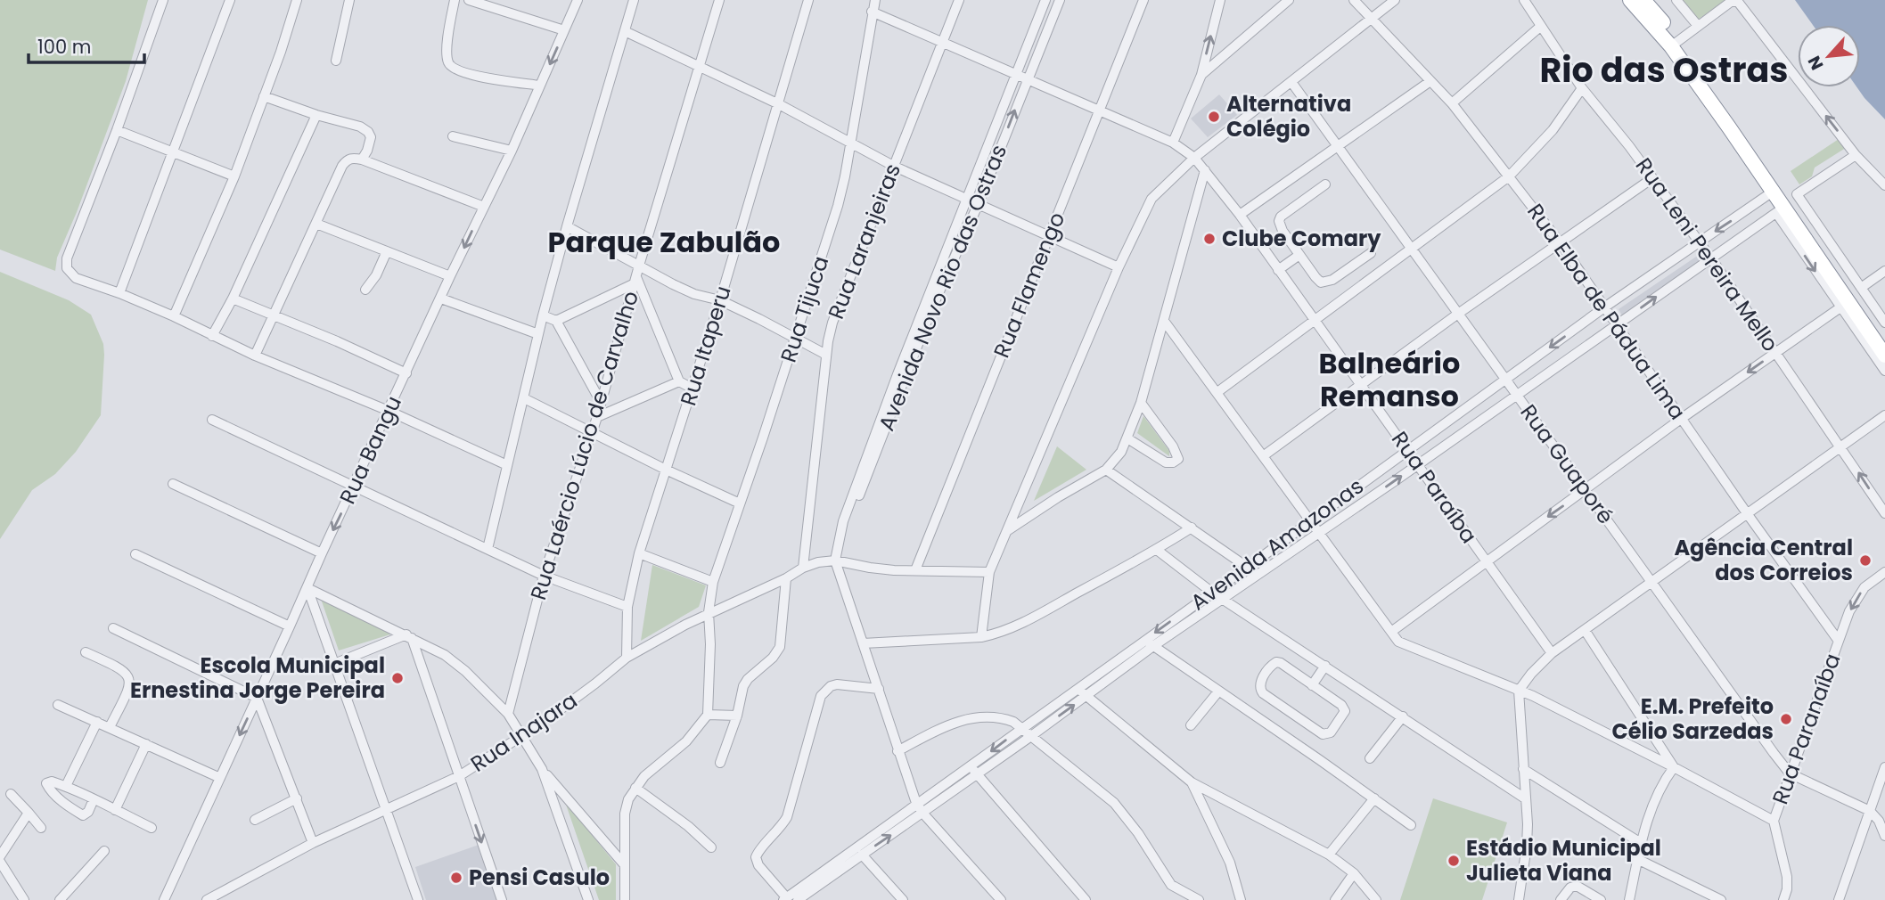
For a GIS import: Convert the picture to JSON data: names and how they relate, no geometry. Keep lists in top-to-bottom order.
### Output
{
  "streets": {
    "street": [
      "Rua Laranjeiras",
      "Rua Leni Pereira Mello",
      "Rua Flamengo",
      "Avenida Novo Rio das Ostras",
      "Rua Tijuca",
      "Rua Elba de Pádua Lima",
      "Rua Itaperu",
      "Rua Laércio Lúcio de Carvalho",
      "Rua Bangu",
      "Rua Guaporé",
      "Rua Paraíba",
      "Avenida Amazonas",
      "Rua Paranaíba",
      "Rua Inajara"
    ]
  },
  "crossings": [
    ["Rua Laranjeiras", "Rua Paraíba"],
    ["Rua Laranjeiras", "Rua Inajara"],
    ["Rua Leni Pereira Mello", "Avenida Amazonas"],
    ["Rua Flamengo", "Rua Paraíba"],
    ["Avenida Novo Rio das Ostras", "Rua Paraíba"],
    ["Avenida Novo Rio das Ostras", "Avenida Amazonas"],
    ["Avenida Novo Rio das Ostras", "Rua Inajara"],
    ["Rua Tijuca", "Rua Paraíba"],
    ["Rua Tijuca", "Rua Inajara"],
    ["Rua Elba de Pádua Lima", "Avenida Amazonas"],
    ["Rua Elba de Pádua Lima", "Rua Paranaíba"],
    ["Rua Itaperu", "Rua Inajara"],
    ["Rua Guaporé", "Avenida Amazonas"],
    ["Rua Guaporé", "Rua Paranaíba"],
    ["Rua Paraíba", "Avenida Amazonas"]
  ],
  "districts": ["Rio das Ostras", "Parque Zabulão", "Balneário Remanso"],
  "places": [
    "Alternativa Colégio",
    "Clube Comary",
    "Agência Central dos Correios",
    "Escola Municipal Ernestina Jorge Pereira",
    "E.M. Prefeito Célio Sarzedas",
    "Estádio Municipal Julieta Viana",
    "Pensi Casulo"
  ],
  "scale_bar": "100 m",
  "north": "bottom left"
}
